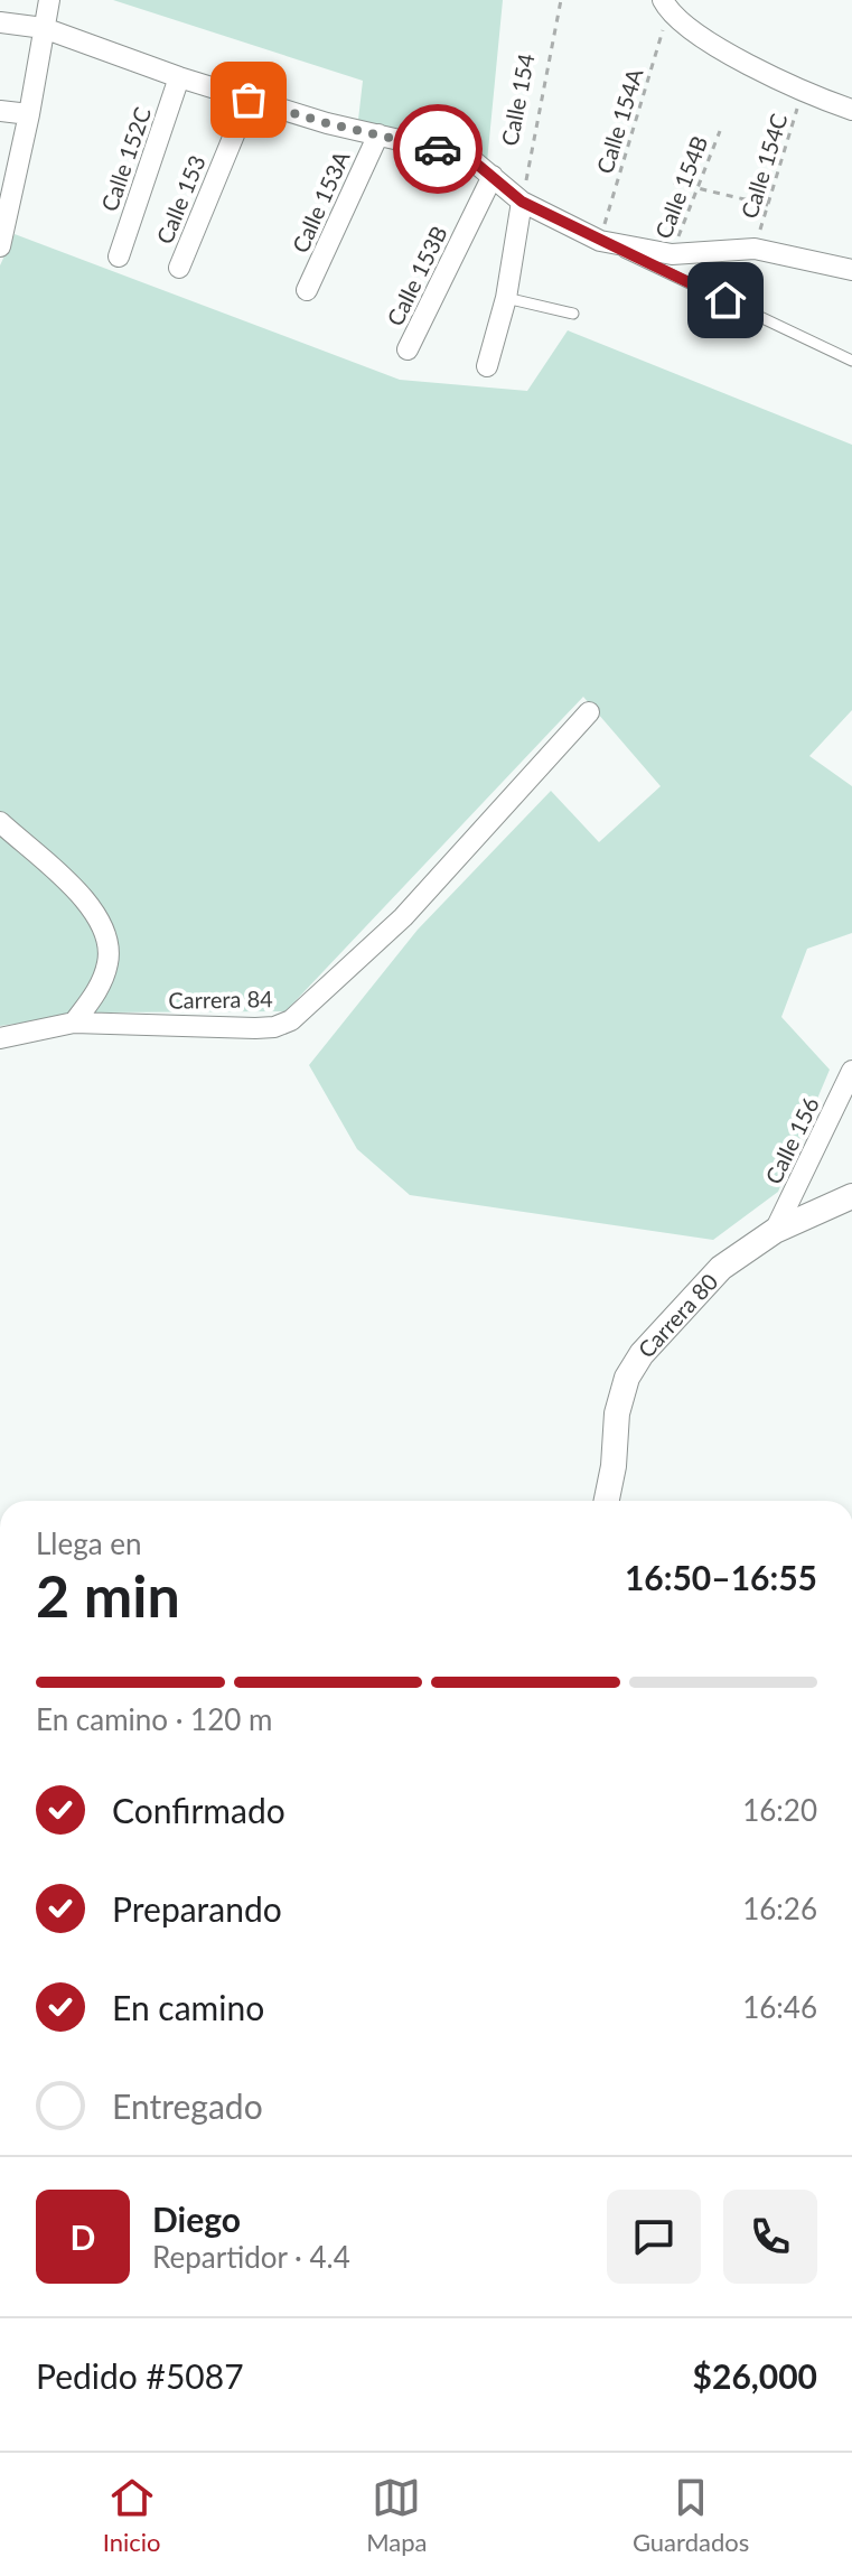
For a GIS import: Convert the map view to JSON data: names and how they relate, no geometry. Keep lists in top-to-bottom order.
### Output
{
  "streets": {
    "street": [
      "Calle 152C",
      "Calle 153",
      "Calle 153A",
      "Calle 153B",
      "Carrera 84",
      "Calle 156",
      "Carrera 80"
    ],
    "path": [
      "Calle 154",
      "Calle 154A",
      "Calle 154C",
      "Calle 154B"
    ]
  },
  "crossings": [
    ["Calle 156", "Carrera 80"]
  ],
  "page": {
    "heading": ["2 min", "Llega en", "16:50–16:55"],
    "panel": [
      "Diego",
      "Repartidor · 4.4",
      "Pedido #5087",
      "$26,000"
    ],
    "bar": "En camino · 120 m",
    "list": [
      ["Confirmado", "16:20"],
      ["Preparando", "16:26"],
      ["En camino", "16:46"],
      "Entregado"
    ],
    "round": "D",
    "tabs": ["Inicio", "Mapa", "Guardados"]
  }
}
